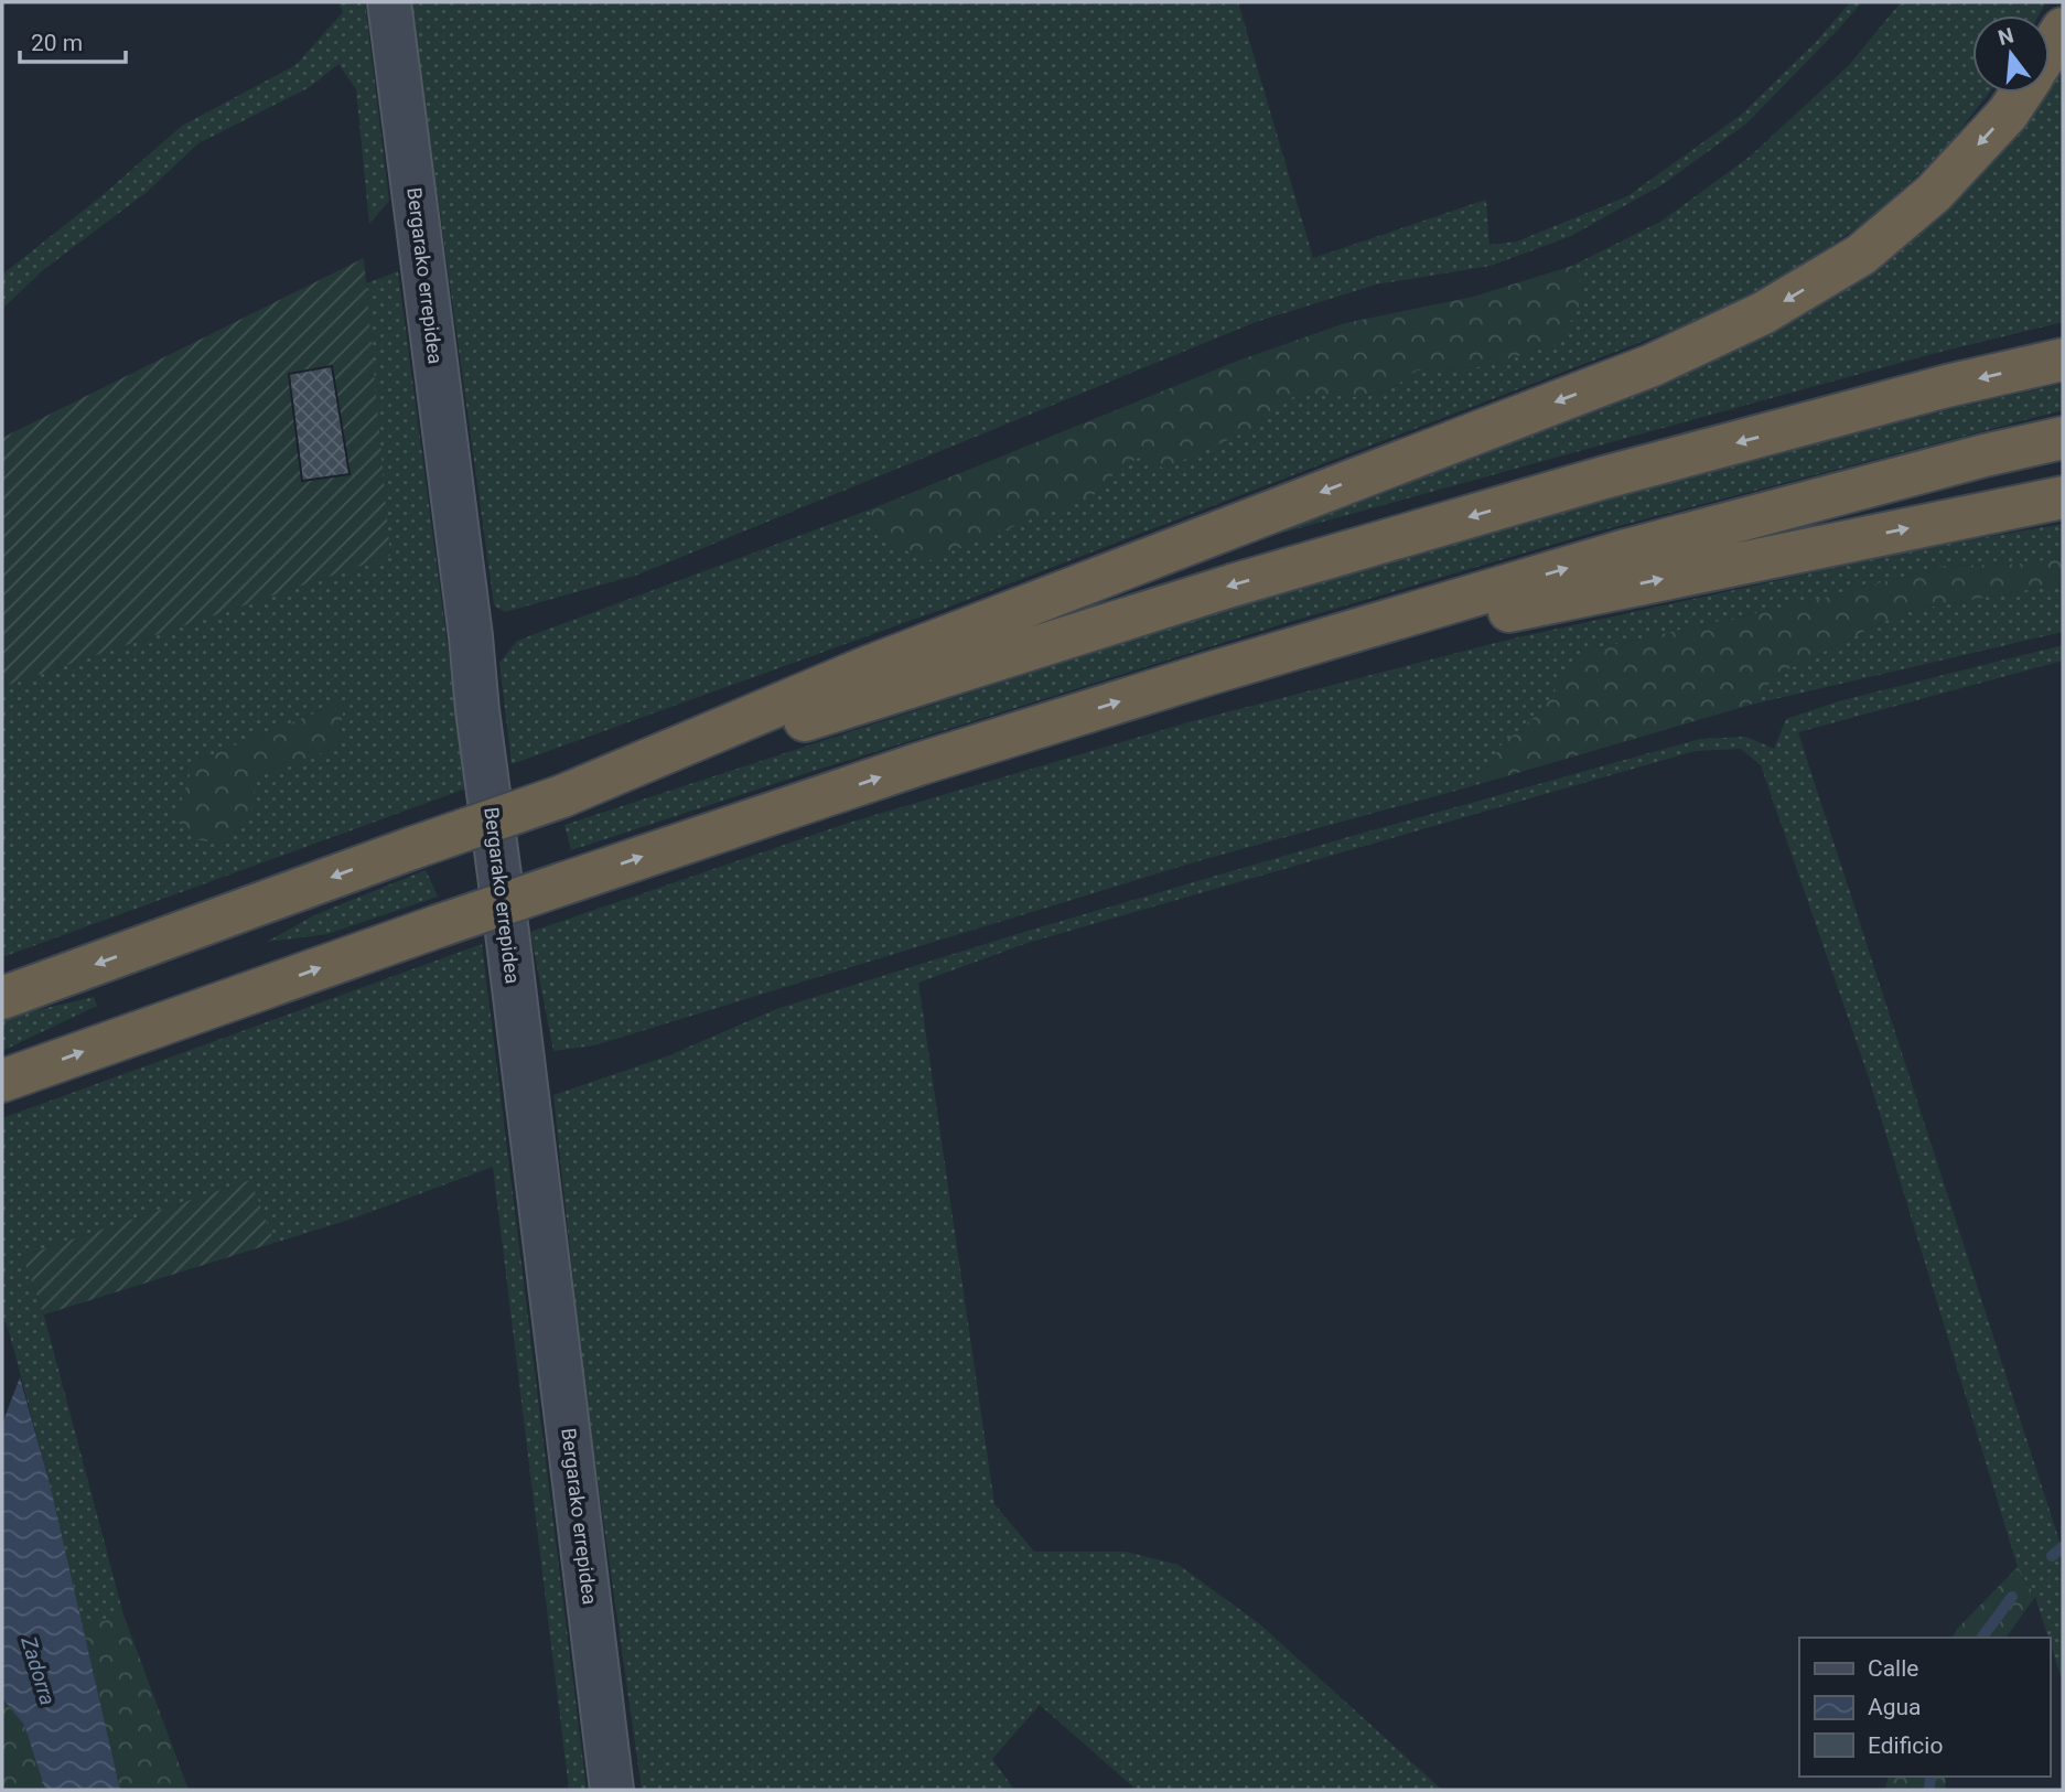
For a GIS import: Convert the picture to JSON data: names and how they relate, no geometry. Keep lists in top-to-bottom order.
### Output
{
  "streets": {
    "street": ["Bergarako errepidea"]
  },
  "water": ["Zadorra"],
  "legend": ["Calle", "Agua", "Edificio"],
  "scale_bar": "20 m",
  "north": "top"
}
